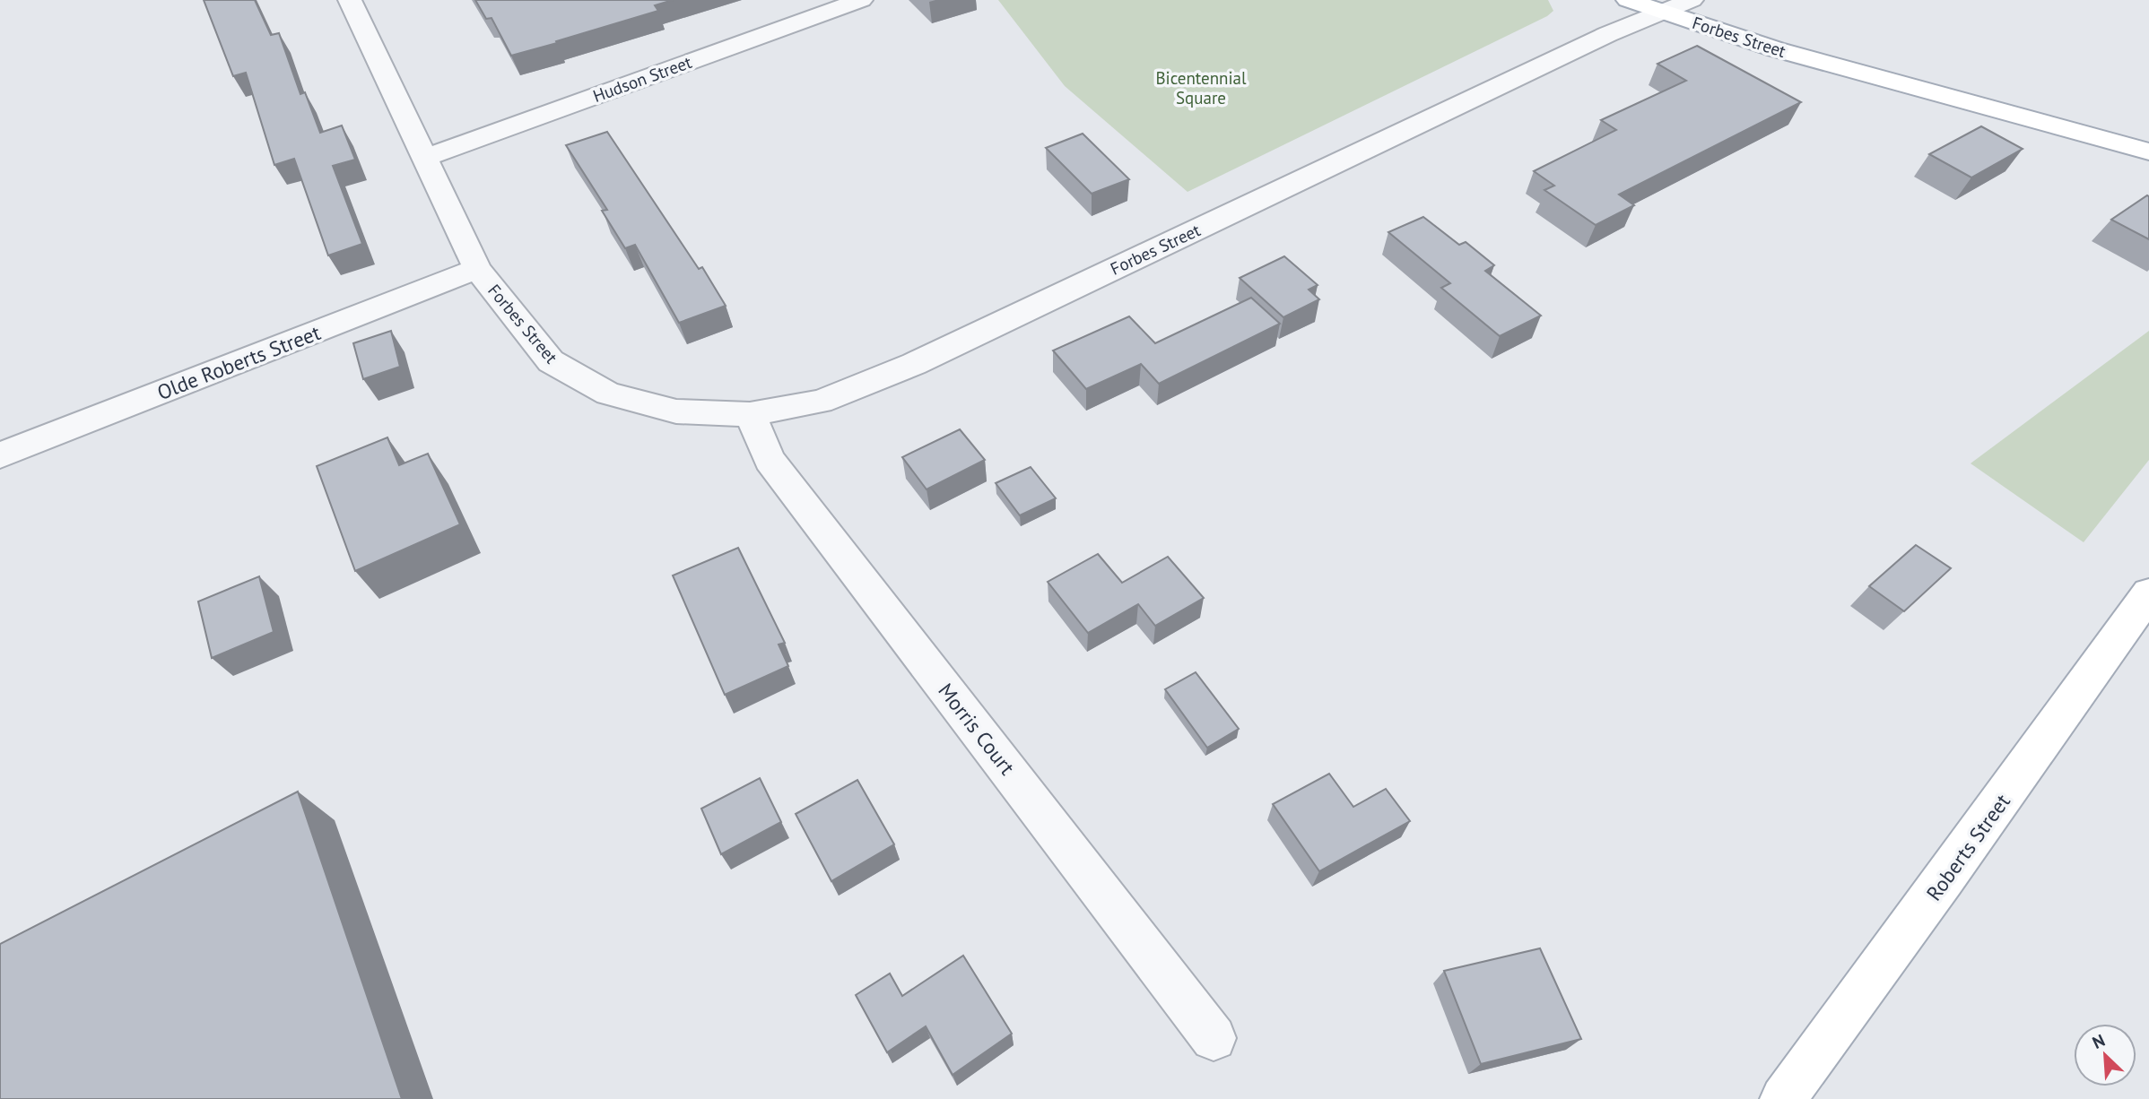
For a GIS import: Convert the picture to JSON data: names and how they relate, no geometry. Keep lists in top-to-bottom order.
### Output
{
  "streets": {
    "main road": ["Forbes Street", "Roberts Street"],
    "street": ["Hudson Street", "Olde Roberts Street", "Morris Court"]
  },
  "crossings": [
    ["Forbes Street", "Hudson Street"],
    ["Forbes Street", "Olde Roberts Street"],
    ["Forbes Street", "Morris Court"]
  ],
  "parks": ["Bicentennial Square"],
  "north": "top left"
}
